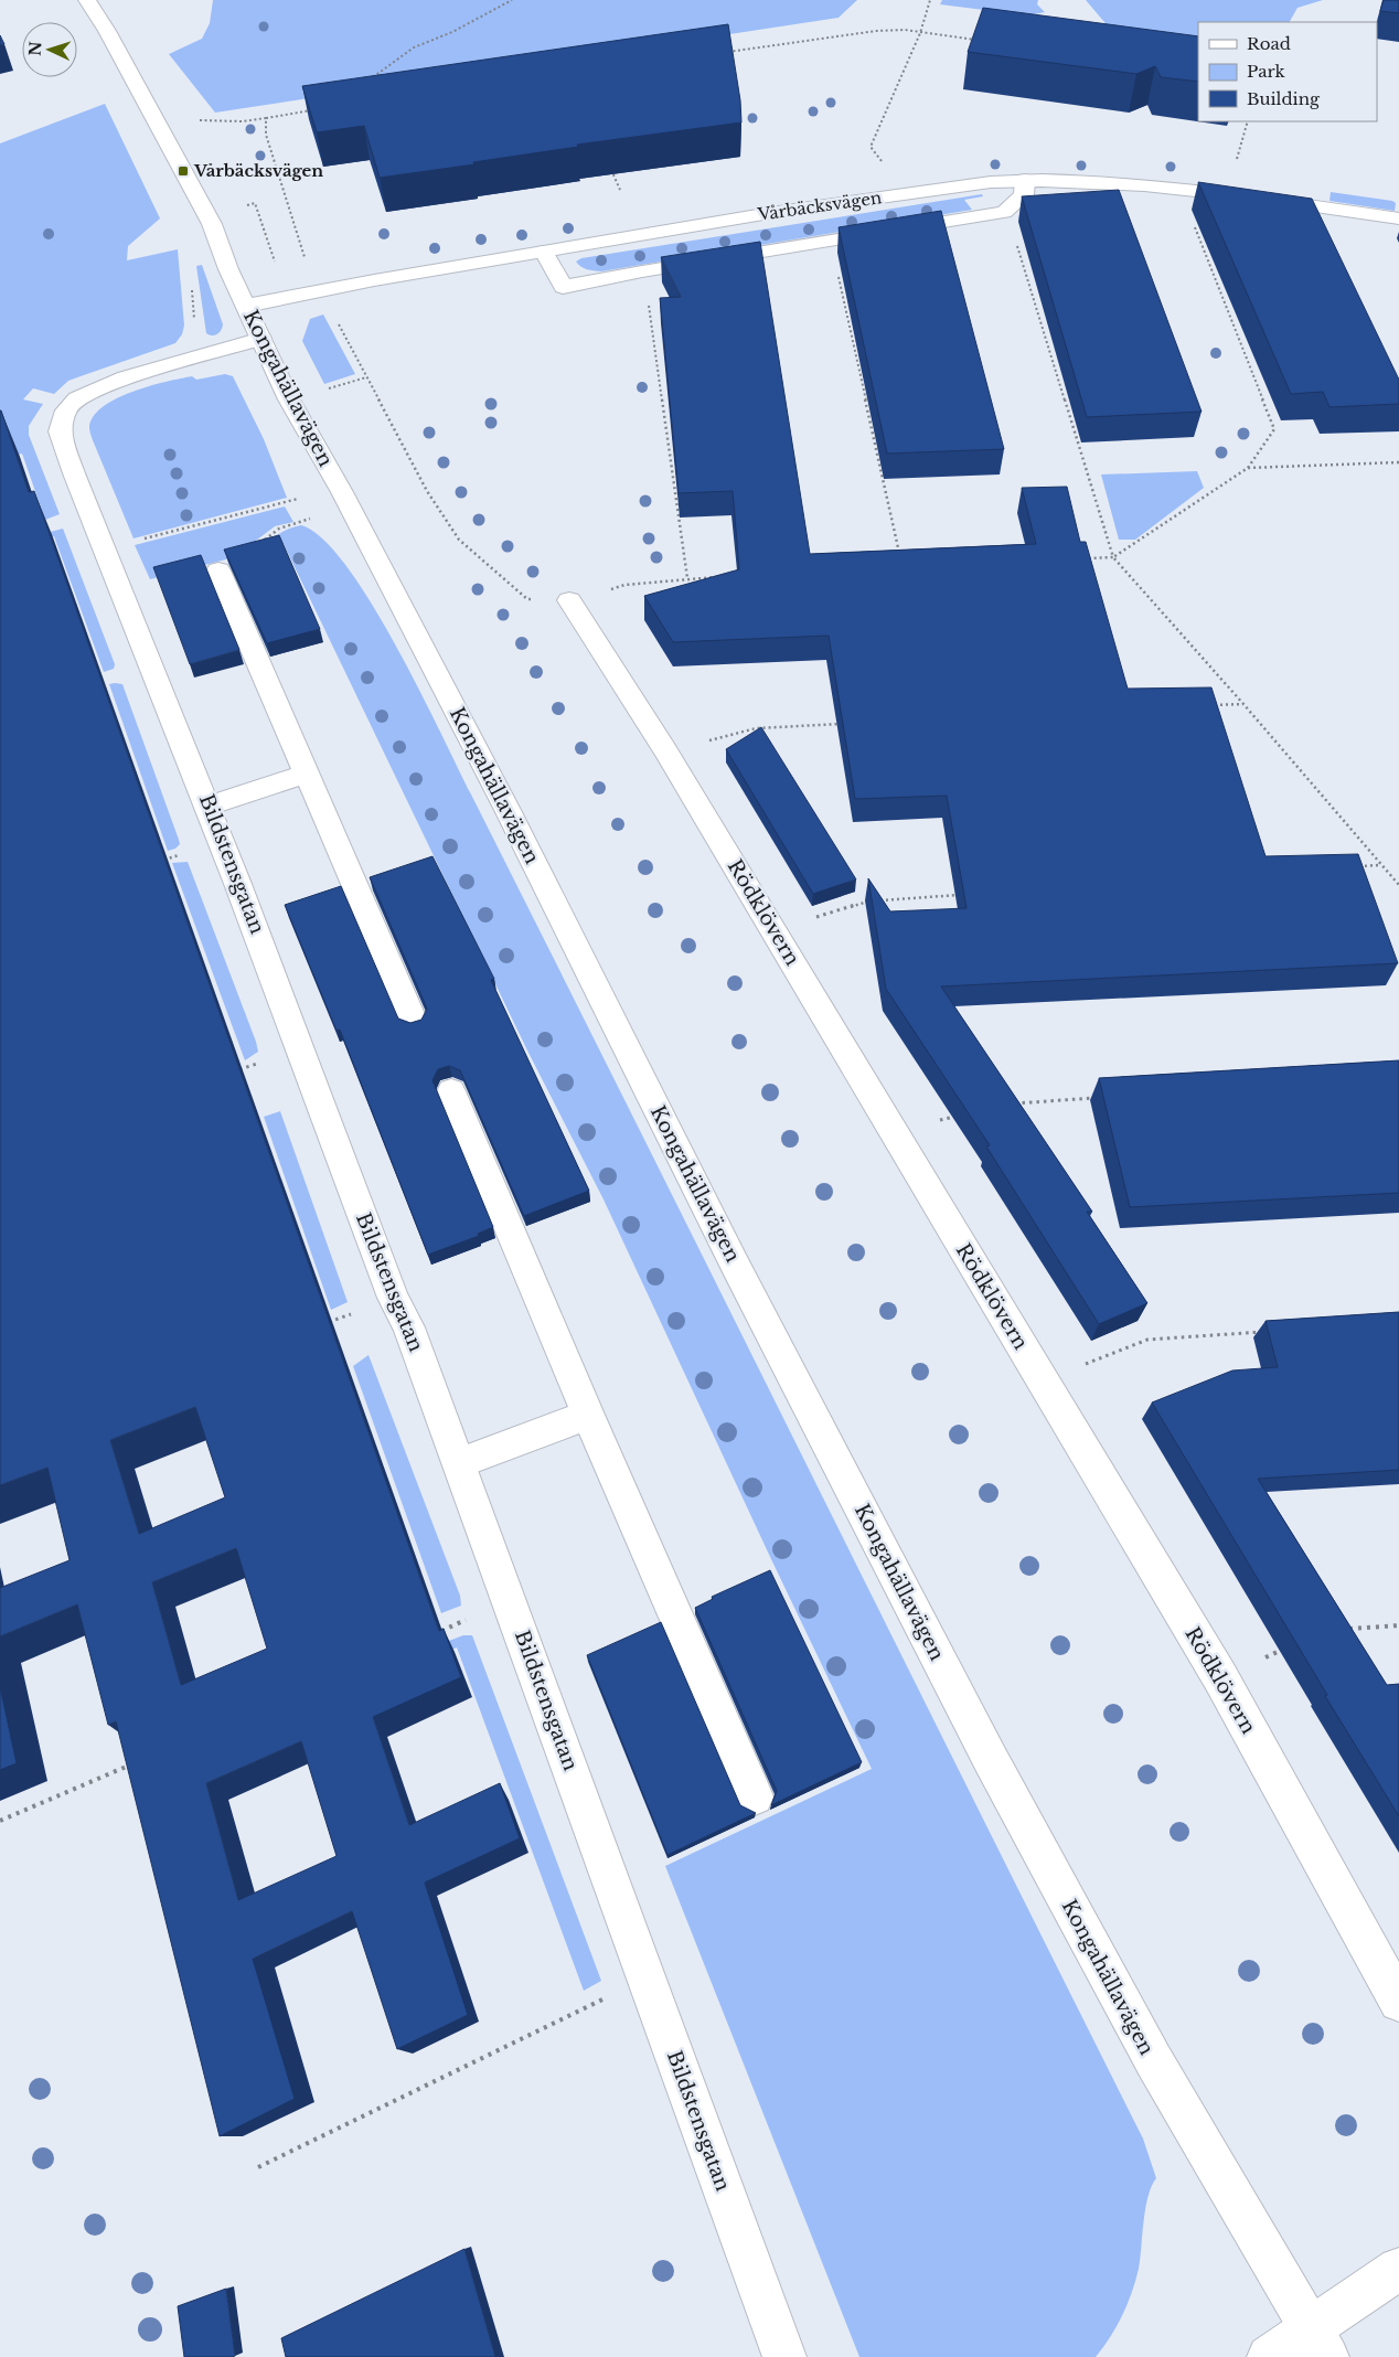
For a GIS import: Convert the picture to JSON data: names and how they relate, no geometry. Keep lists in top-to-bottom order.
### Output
{
  "streets": {
    "street": [
      "Vårbäcksvägen",
      "Kongahällavägen",
      "Bildstensgatan",
      "Rödklövern"
    ]
  },
  "crossings": [
    ["Vårbäcksvägen", "Kongahällavägen"],
    ["Kongahällavägen", "Bildstensgatan"]
  ],
  "places": {
    "transit": ["Vårbäcksvägen"]
  },
  "legend": ["Road", "Park", "Building"],
  "north": "left"
}
